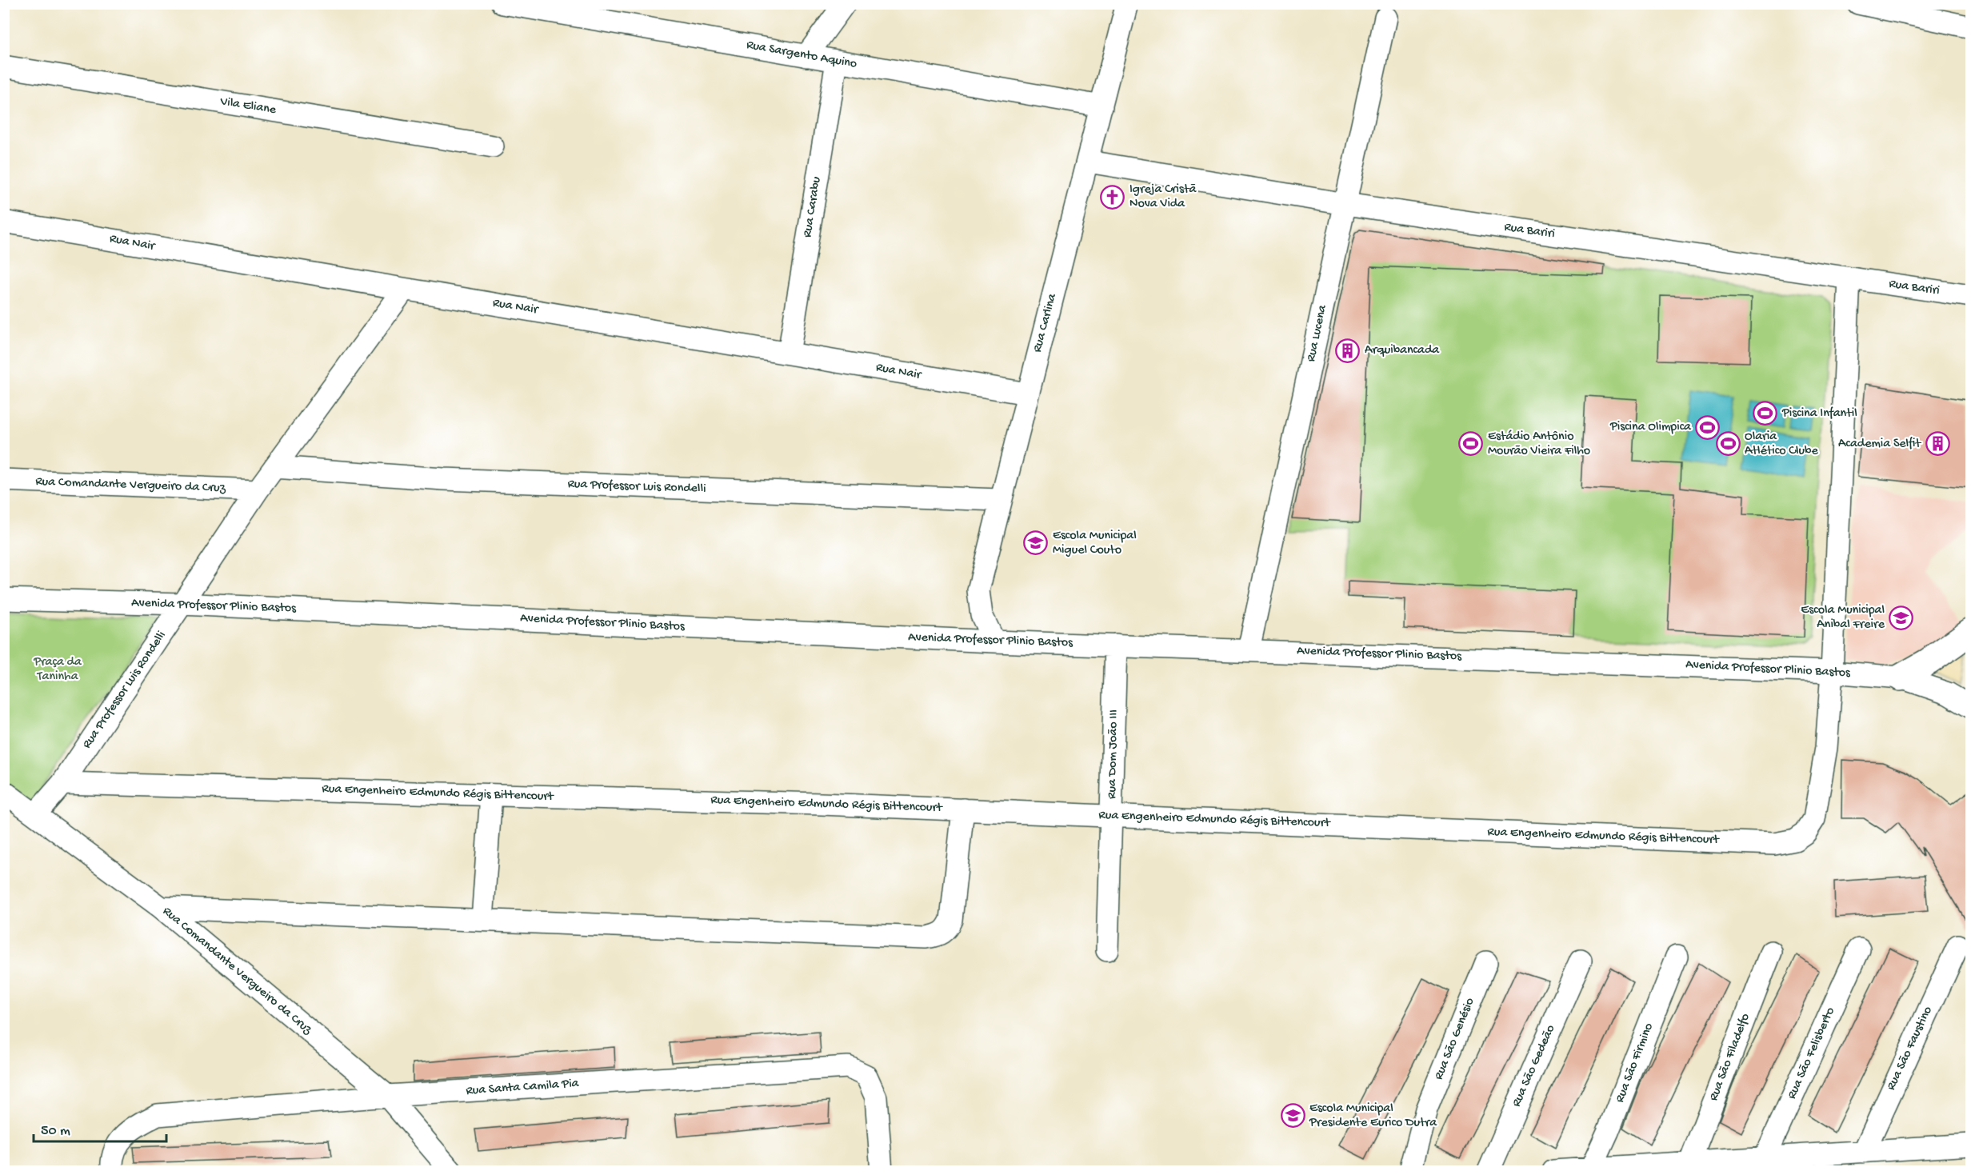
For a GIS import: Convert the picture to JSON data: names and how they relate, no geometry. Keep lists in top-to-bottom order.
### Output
{
  "streets": {
    "street": [
      "Rua Sargento Aquino",
      "Vila Eliane",
      "Rua Carabu",
      "Rua Bariri",
      "Rua Nair",
      "Rua Carlina",
      "Rua Lucena",
      "Rua Comandante Vergueiro da Cruz",
      "Rua Professor Luis Rondelli",
      "Avenida Professor Plinio Bastos",
      "Rua Dom João III",
      "Rua Engenheiro Edmundo Régis Bittencourt",
      "Rua São Genésio",
      "Rua São Faustino",
      "Rua São Felisberto",
      "Rua São Filadelfo",
      "Rua São Firmino",
      "Rua São Gedeão",
      "Rua Santa Camila Pia"
    ]
  },
  "crossings": [
    ["Rua Sargento Aquino", "Rua Carabu"],
    ["Rua Sargento Aquino", "Rua Carlina"],
    ["Rua Carabu", "Rua Nair"],
    ["Rua Bariri", "Rua Carlina"],
    ["Rua Bariri", "Rua Lucena"],
    ["Rua Bariri", "Rua Engenheiro Edmundo Régis Bittencourt"],
    ["Rua Nair", "Rua Carlina"],
    ["Rua Nair", "Rua Professor Luis Rondelli"],
    ["Rua Carlina", "Rua Professor Luis Rondelli"],
    ["Rua Carlina", "Avenida Professor Plinio Bastos"],
    ["Rua Lucena", "Avenida Professor Plinio Bastos"],
    ["Rua Comandante Vergueiro da Cruz", "Rua Professor Luis Rondelli"],
    ["Rua Comandante Vergueiro da Cruz", "Rua Santa Camila Pia"],
    ["Rua Professor Luis Rondelli", "Avenida Professor Plinio Bastos"],
    ["Rua Professor Luis Rondelli", "Rua Engenheiro Edmundo Régis Bittencourt"],
    ["Avenida Professor Plinio Bastos", "Rua Dom João III"],
    ["Avenida Professor Plinio Bastos", "Rua Engenheiro Edmundo Régis Bittencourt"],
    ["Rua Dom João III", "Rua Engenheiro Edmundo Régis Bittencourt"]
  ],
  "parks": ["Praça da Taninha"],
  "places": {
    "church": ["Igreja Cristã Nova Vida"],
    "building": ["Arquibancada", "Academia Selfit"],
    "sports": [
      "Piscina Infantil",
      "Piscina Olimpica",
      "Estádio Antônio Mourão Vieira Filho",
      "Olaria Atlético Clube"
    ],
    "school or university": ["Escola Municipal Miguel Couto", "Escola Municipal Anibal Freire", "Escola Municipal Presidente Eurico Dutra"]
  },
  "scale_bar": "50 m"
}
